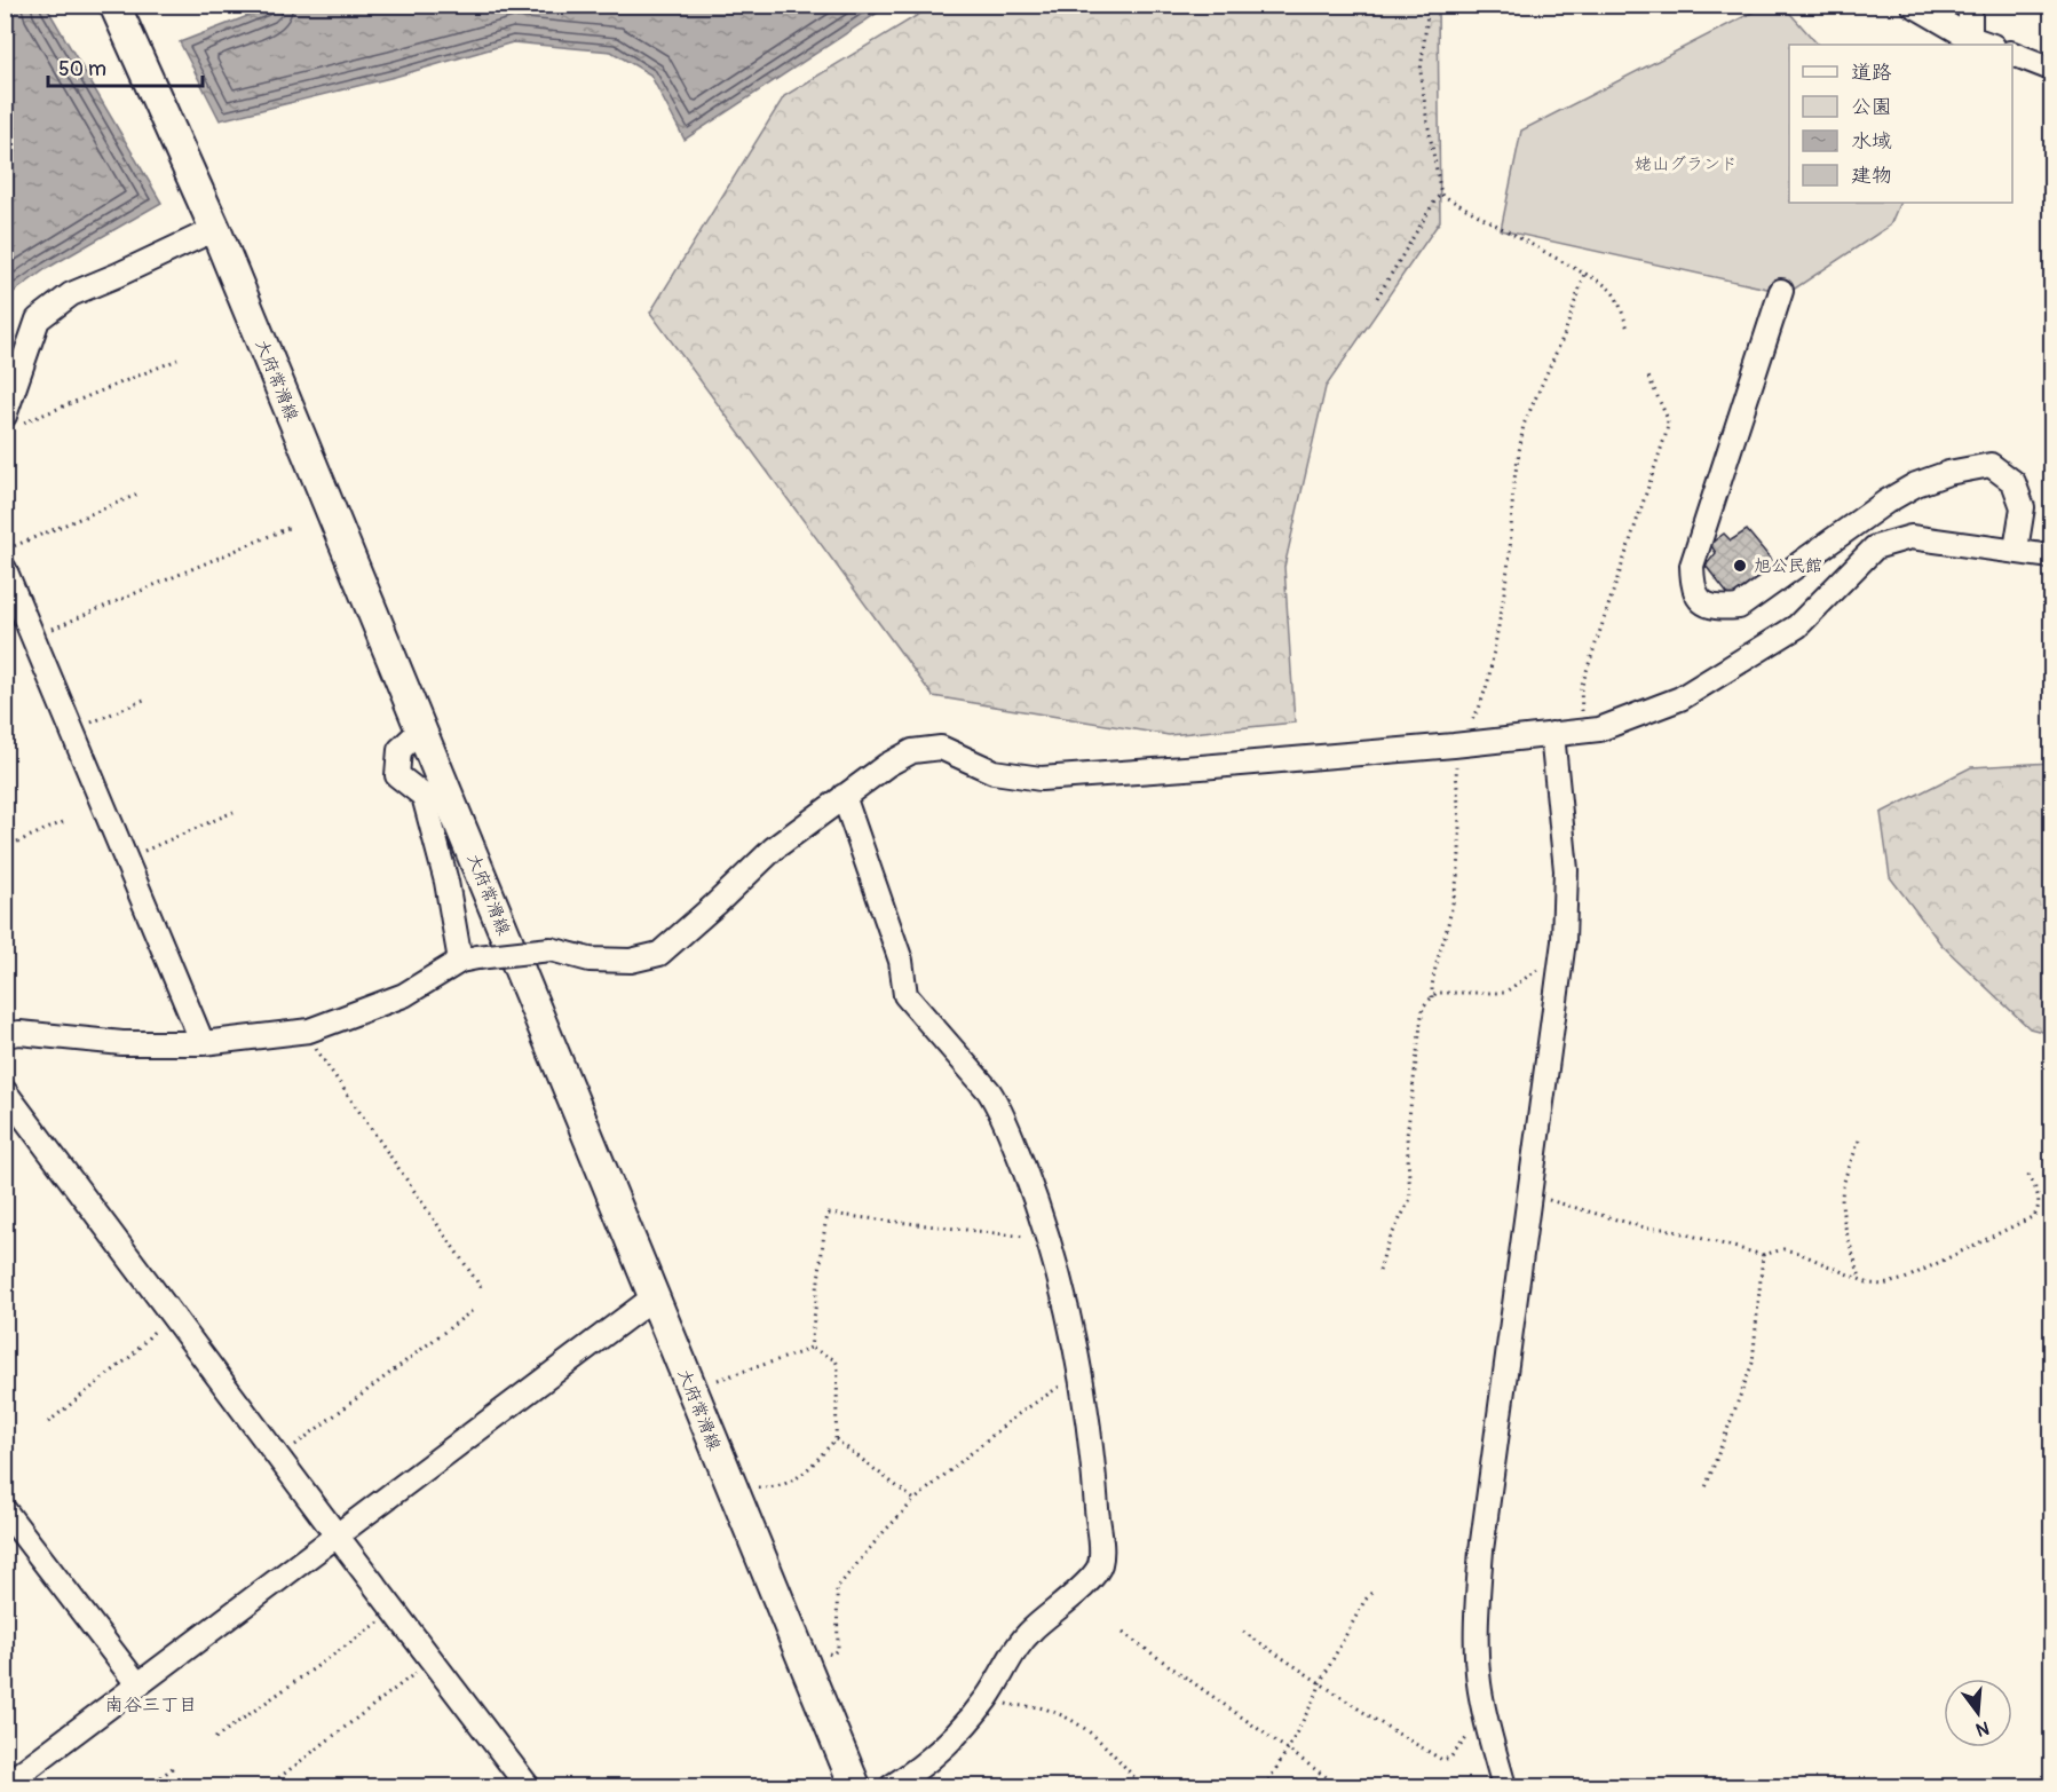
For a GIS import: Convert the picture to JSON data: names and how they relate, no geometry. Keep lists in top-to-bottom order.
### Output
{
  "streets": {
    "main road": ["大府常滑線"]
  },
  "districts": ["南谷三丁目"],
  "parks": ["姥山グランド"],
  "places": ["旭公民館"],
  "legend": [
    "道路",
    "公園",
    "水域",
    "建物"
  ],
  "scale_bar": "50 m",
  "north": "bottom"
}
